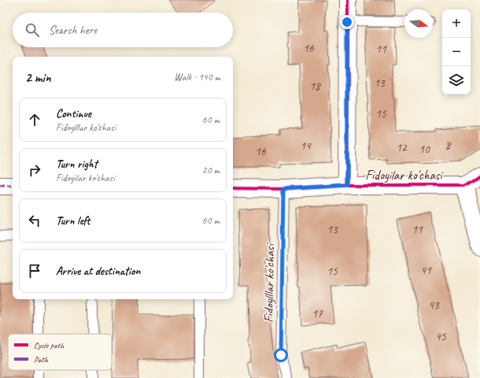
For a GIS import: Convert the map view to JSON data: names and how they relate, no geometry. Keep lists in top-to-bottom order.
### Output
{
  "streets": {
    "street": ["Fidoyilar ko'chasi"],
    "lane": ["Fidoylllar ko'chasi"]
  },
  "crossings": [
    ["Fidoyilar ko'chasi", "Fidoylllar ko'chasi"]
  ],
  "house_numbers": [
    "16",
    "11",
    "13",
    "18",
    "15",
    "8",
    "14",
    "12",
    "10",
    "16",
    "13",
    "11",
    "41",
    "15",
    "43",
    "17",
    "45"
  ],
  "legend": ["Cycle path", "Path"],
  "north": "right",
  "page": {
    "map_buttons": ["+", "−"],
    "search": "Search here",
    "heading": ["2 min", "Walk · 140 m"],
    "list": [
      ["Continue", "Fidoylllar ko'chasi", "60 m"],
      ["Turn right", "Fidoyilar ko'chasi", "20 m"],
      ["Turn left", "60 m"],
      "Arrive at destination"
    ]
  }
}
